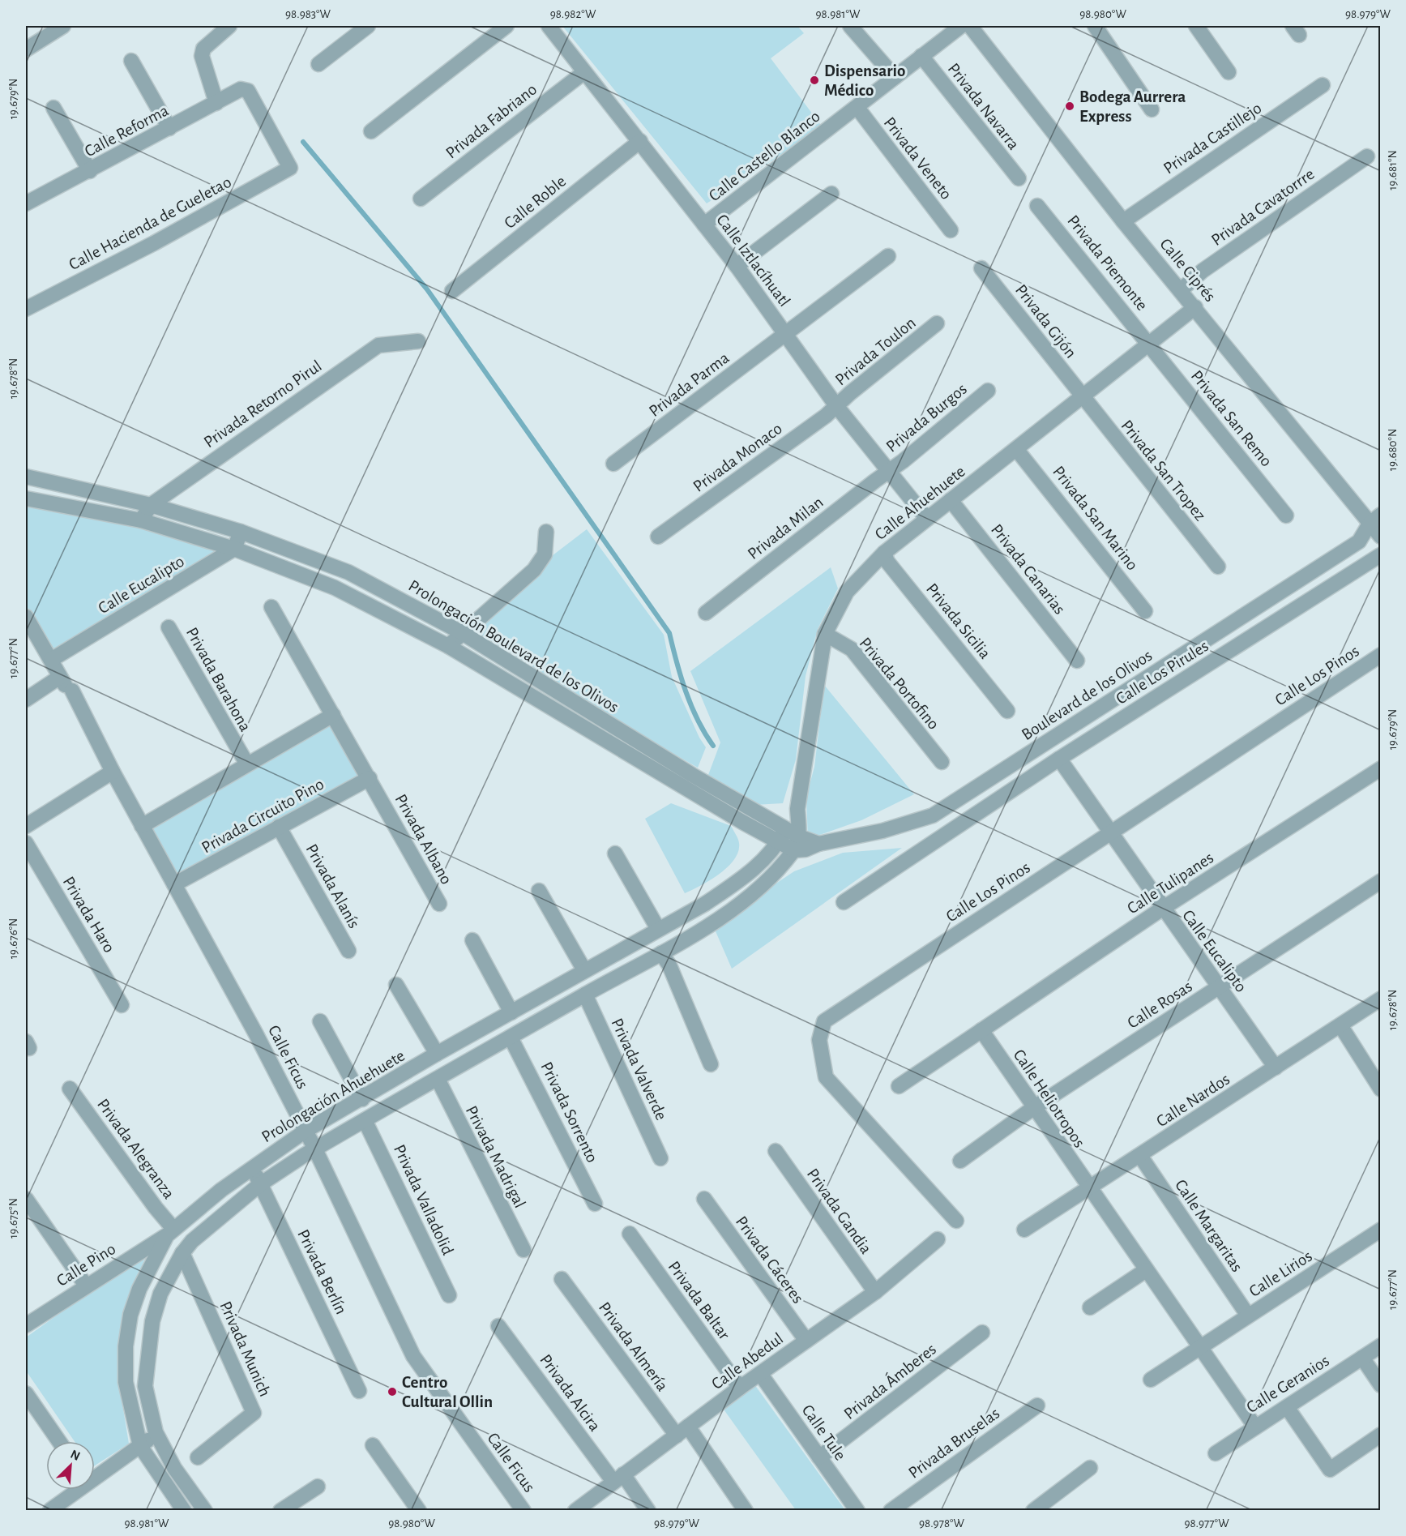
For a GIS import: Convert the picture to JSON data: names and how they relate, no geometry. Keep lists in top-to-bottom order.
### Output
{
  "streets": {
    "street": [
      "Privada Navarra",
      "Privada Fabriano",
      "Calle Reforma",
      "Privada Castillejo",
      "Calle Castello Blanco",
      "Privada Veneto",
      "Calle Roble",
      "Privada Cavatorrre",
      "Calle Hacienda de Gueletao",
      "Calle Iztlacíhuatl",
      "Privada Piemonte",
      "Calle Ciprés",
      "Privada Gijón",
      "Privada Toulon",
      "Privada Parma",
      "Privada Retorno Pirul",
      "Privada Burgos",
      "Privada San Remo",
      "Privada Monaco",
      "Privada San Tropez",
      "Calle Ahuehuete",
      "Privada San Marino",
      "Privada Milan",
      "Privada Canarias",
      "Calle Eucalipto",
      "Privada Sicilia",
      "Prolongación Boulevard de los Olivos",
      "Calle Los Pirules",
      "Calle Los Pinos",
      "Privada Barahona",
      "Privada Portofino",
      "Boulevard de los Olivos",
      "Privada Circuito Pino",
      "Privada Albano",
      "Calle Tulipanes",
      "Privada Alanís",
      "Privada Haro",
      "Calle Rosas",
      "Calle Ficus",
      "Privada Valverde",
      "Prolongación Ahuehuete",
      "Calle Heliotropos",
      "Calle Nardos",
      "Privada Sorrento",
      "Privada Alegranza",
      "Privada Madrigal",
      "Privada Valladolid",
      "Privada Gandia",
      "Calle Margaritas",
      "Privada Cáceres",
      "Calle Pino",
      "Privada Berlín",
      "Calle Lirios",
      "Privada Baltar",
      "Privada Almería",
      "Privada Munich",
      "Calle Abedul",
      "Privada Ámberes",
      "Calle Geranios",
      "Privada Alcira",
      "Calle Tule",
      "Privada Bruselas"
    ]
  },
  "crossings": [
    ["Privada Navarra", "Calle Castello Blanco"],
    ["Privada Fabriano", "Calle Iztlacíhuatl"],
    ["Calle Reforma", "Calle Hacienda de Gueletao"],
    ["Privada Castillejo", "Calle Ciprés"],
    ["Calle Castello Blanco", "Privada Veneto"],
    ["Calle Castello Blanco", "Calle Iztlacíhuatl"],
    ["Calle Roble", "Calle Iztlacíhuatl"],
    ["Privada Cavatorrre", "Calle Ciprés"],
    ["Calle Iztlacíhuatl", "Privada Toulon"],
    ["Calle Iztlacíhuatl", "Privada Parma"],
    ["Calle Iztlacíhuatl", "Privada Burgos"],
    ["Calle Iztlacíhuatl", "Privada Monaco"],
    ["Calle Iztlacíhuatl", "Calle Ahuehuete"],
    ["Calle Iztlacíhuatl", "Privada Milan"],
    ["Privada Piemonte", "Privada San Remo"],
    ["Privada Piemonte", "Calle Ahuehuete"],
    ["Calle Ciprés", "Calle Ahuehuete"],
    ["Calle Ciprés", "Boulevard de los Olivos"],
    ["Privada Gijón", "Privada San Tropez"],
    ["Privada Gijón", "Calle Ahuehuete"],
    ["Privada Toulon", "Privada Monaco"],
    ["Privada Retorno Pirul", "Prolongación Boulevard de los Olivos"],
    ["Privada Burgos", "Privada Milan"],
    ["Privada San Remo", "Calle Ahuehuete"],
    ["Privada San Tropez", "Calle Ahuehuete"],
    ["Calle Ahuehuete", "Privada San Marino"],
    ["Calle Ahuehuete", "Privada Canarias"],
    ["Calle Ahuehuete", "Privada Sicilia"],
    ["Calle Ahuehuete", "Prolongación Boulevard de los Olivos"],
    ["Calle Ahuehuete", "Privada Portofino"],
    ["Calle Ahuehuete", "Boulevard de los Olivos"],
    ["Calle Ahuehuete", "Prolongación Ahuehuete"],
    ["Calle Eucalipto", "Prolongación Boulevard de los Olivos"],
    ["Calle Eucalipto", "Calle Los Pirules"],
    ["Calle Eucalipto", "Calle Los Pinos"],
    ["Calle Eucalipto", "Calle Tulipanes"],
    ["Calle Eucalipto", "Calle Rosas"],
    ["Calle Eucalipto", "Calle Ficus"],
    ["Calle Eucalipto", "Calle Nardos"],
    ["Prolongación Boulevard de los Olivos", "Boulevard de los Olivos"],
    ["Prolongación Boulevard de los Olivos", "Prolongación Ahuehuete"],
    ["Privada Circuito Pino", "Privada Albano"],
    ["Privada Circuito Pino", "Privada Alanís"],
    ["Privada Circuito Pino", "Calle Ficus"],
    ["Calle Tulipanes", "Calle Heliotropos"],
    ["Calle Rosas", "Calle Heliotropos"],
    ["Calle Ficus", "Prolongación Ahuehuete"],
    ["Prolongación Ahuehuete", "Privada Alegranza"],
    ["Prolongación Ahuehuete", "Calle Pino"],
    ["Prolongación Ahuehuete", "Privada Berlín"],
    ["Calle Heliotropos", "Calle Nardos"],
    ["Calle Heliotropos", "Calle Lirios"],
    ["Calle Heliotropos", "Calle Geranios"],
    ["Calle Nardos", "Calle Margaritas"],
    ["Privada Alegranza", "Calle Pino"],
    ["Privada Gandia", "Calle Abedul"],
    ["Calle Margaritas", "Calle Lirios"],
    ["Privada Cáceres", "Calle Abedul"],
    ["Privada Baltar", "Calle Abedul"],
    ["Privada Almería", "Calle Abedul"],
    ["Calle Abedul", "Privada Alcira"],
    ["Calle Abedul", "Calle Tule"],
    ["Privada Ámberes", "Calle Tule"]
  ],
  "places": ["Dispensario Médico", "Bodega Aurrera Express", "Centro Cultural Ollin"],
  "north": "top right",
  "coordinates": [
    "98.983°W",
    "98.982°W",
    "98.981°W",
    "98.980°W",
    "98.979°W",
    "19.679°N",
    "19.681°N",
    "19.678°N",
    "19.680°N",
    "19.677°N",
    "19.676°N",
    "19.675°N",
    "98.978°W",
    "98.977°W"
  ]
}
